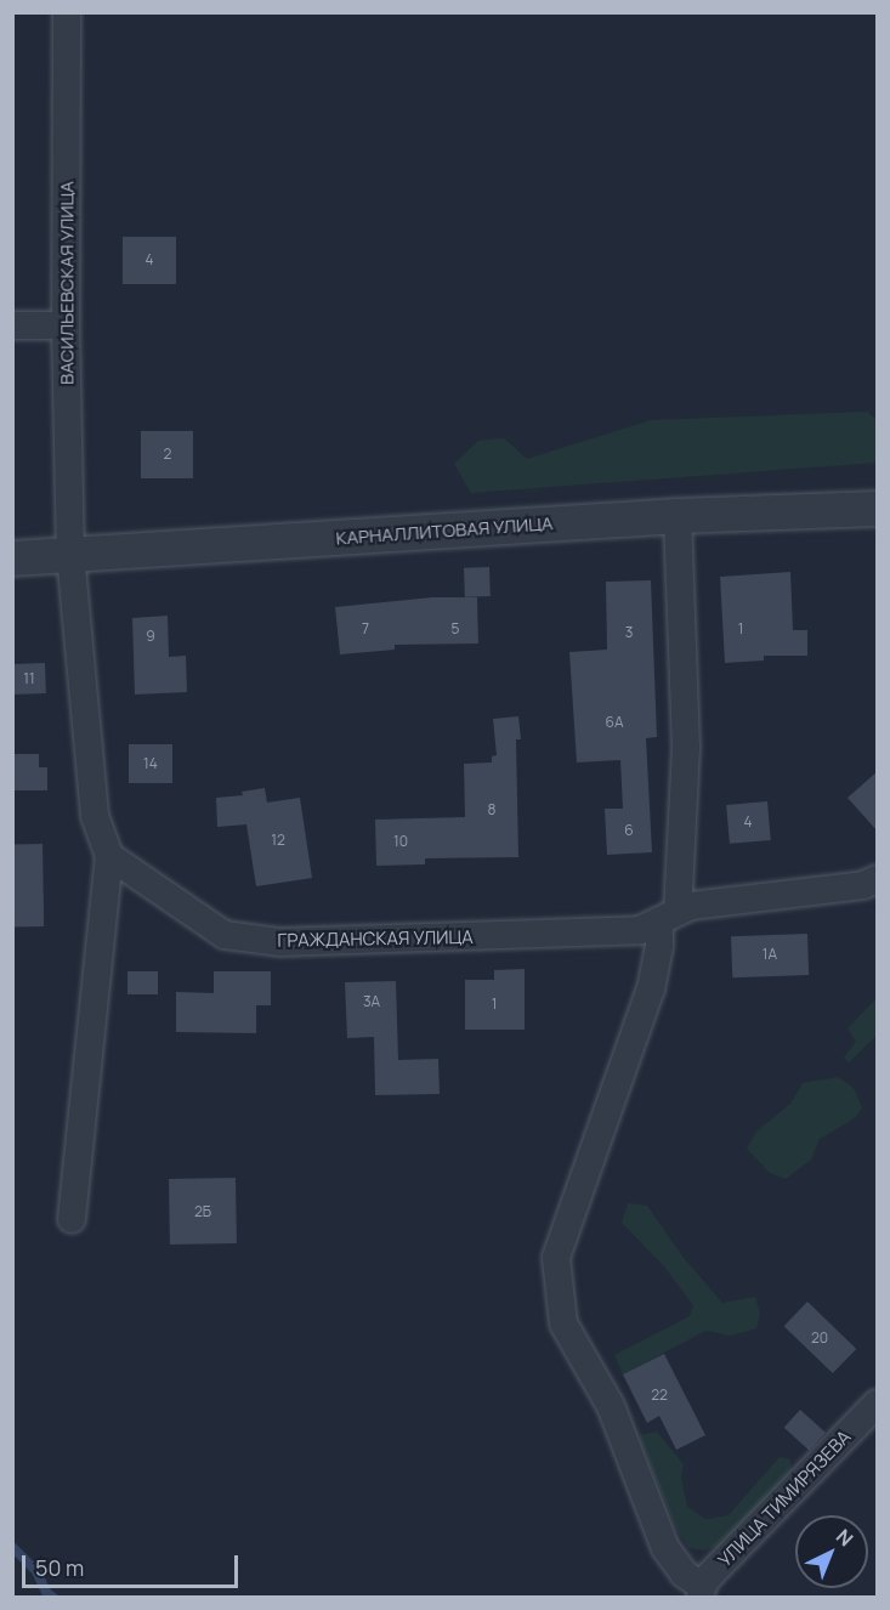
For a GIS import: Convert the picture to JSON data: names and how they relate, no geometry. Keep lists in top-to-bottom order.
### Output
{
  "streets": {
    "street": [
      "ВАСИЛЬЕВСКАЯ УЛИЦА",
      "КАРНАЛЛИТОВАЯ УЛИЦА",
      "ГРАЖДАНСКАЯ УЛИЦА",
      "УЛИЦА ТИМИРЯЗЕВА"
    ]
  },
  "crossings": [
    ["ВАСИЛЬЕВСКАЯ УЛИЦА", "КАРНАЛЛИТОВАЯ УЛИЦА"]
  ],
  "house_numbers": [
    "4",
    "2",
    "7",
    "5",
    "1",
    "3",
    "9",
    "11",
    "6А",
    "14",
    "8",
    "4",
    "6",
    "12",
    "10",
    "1А",
    "3А",
    "1",
    "2Б",
    "20",
    "22"
  ],
  "scale_bar": "50 m",
  "north": "top right"
}
